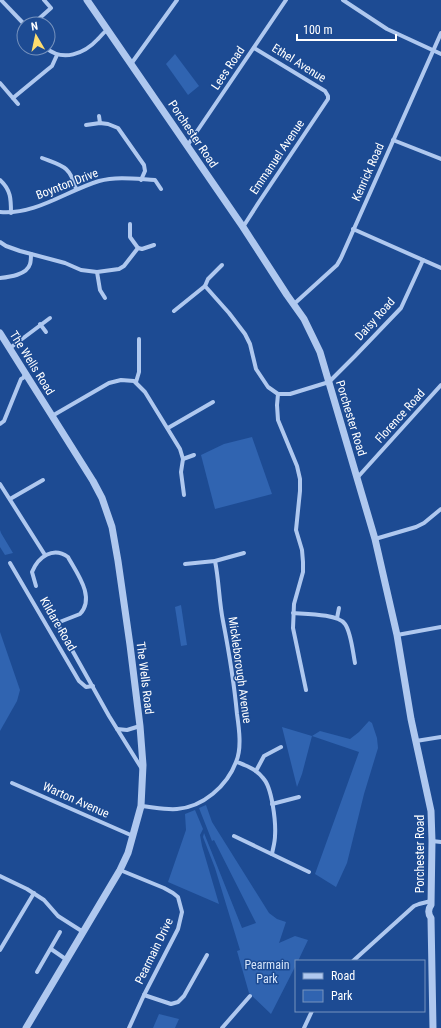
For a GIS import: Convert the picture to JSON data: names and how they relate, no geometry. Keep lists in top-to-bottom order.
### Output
{
  "streets": {
    "street": [
      "Ethel Avenue",
      "Lees Road",
      "Porchester Road",
      "Emmanuel Avenue",
      "Kenrick Road",
      "Boynton Drive",
      "Daisy Road",
      "The Wells Road",
      "Florence Road",
      "Kildare Road",
      "Mickleborough Avenue",
      "Warton Avenue",
      "Pearmain Drive"
    ]
  },
  "crossings": [
    ["Ethel Avenue", "Lees Road"],
    ["Ethel Avenue", "Emmanuel Avenue"],
    ["Lees Road", "Porchester Road"],
    ["Porchester Road", "Emmanuel Avenue"],
    ["Porchester Road", "Kenrick Road"],
    ["Porchester Road", "Daisy Road"],
    ["Porchester Road", "Florence Road"],
    ["The Wells Road", "Kildare Road"],
    ["The Wells Road", "Mickleborough Avenue"],
    ["The Wells Road", "Warton Avenue"],
    ["The Wells Road", "Pearmain Drive"]
  ],
  "parks": ["Pearmain Park"],
  "legend": ["Road", "Park"],
  "scale_bar": "100 m",
  "north": "top"
}
